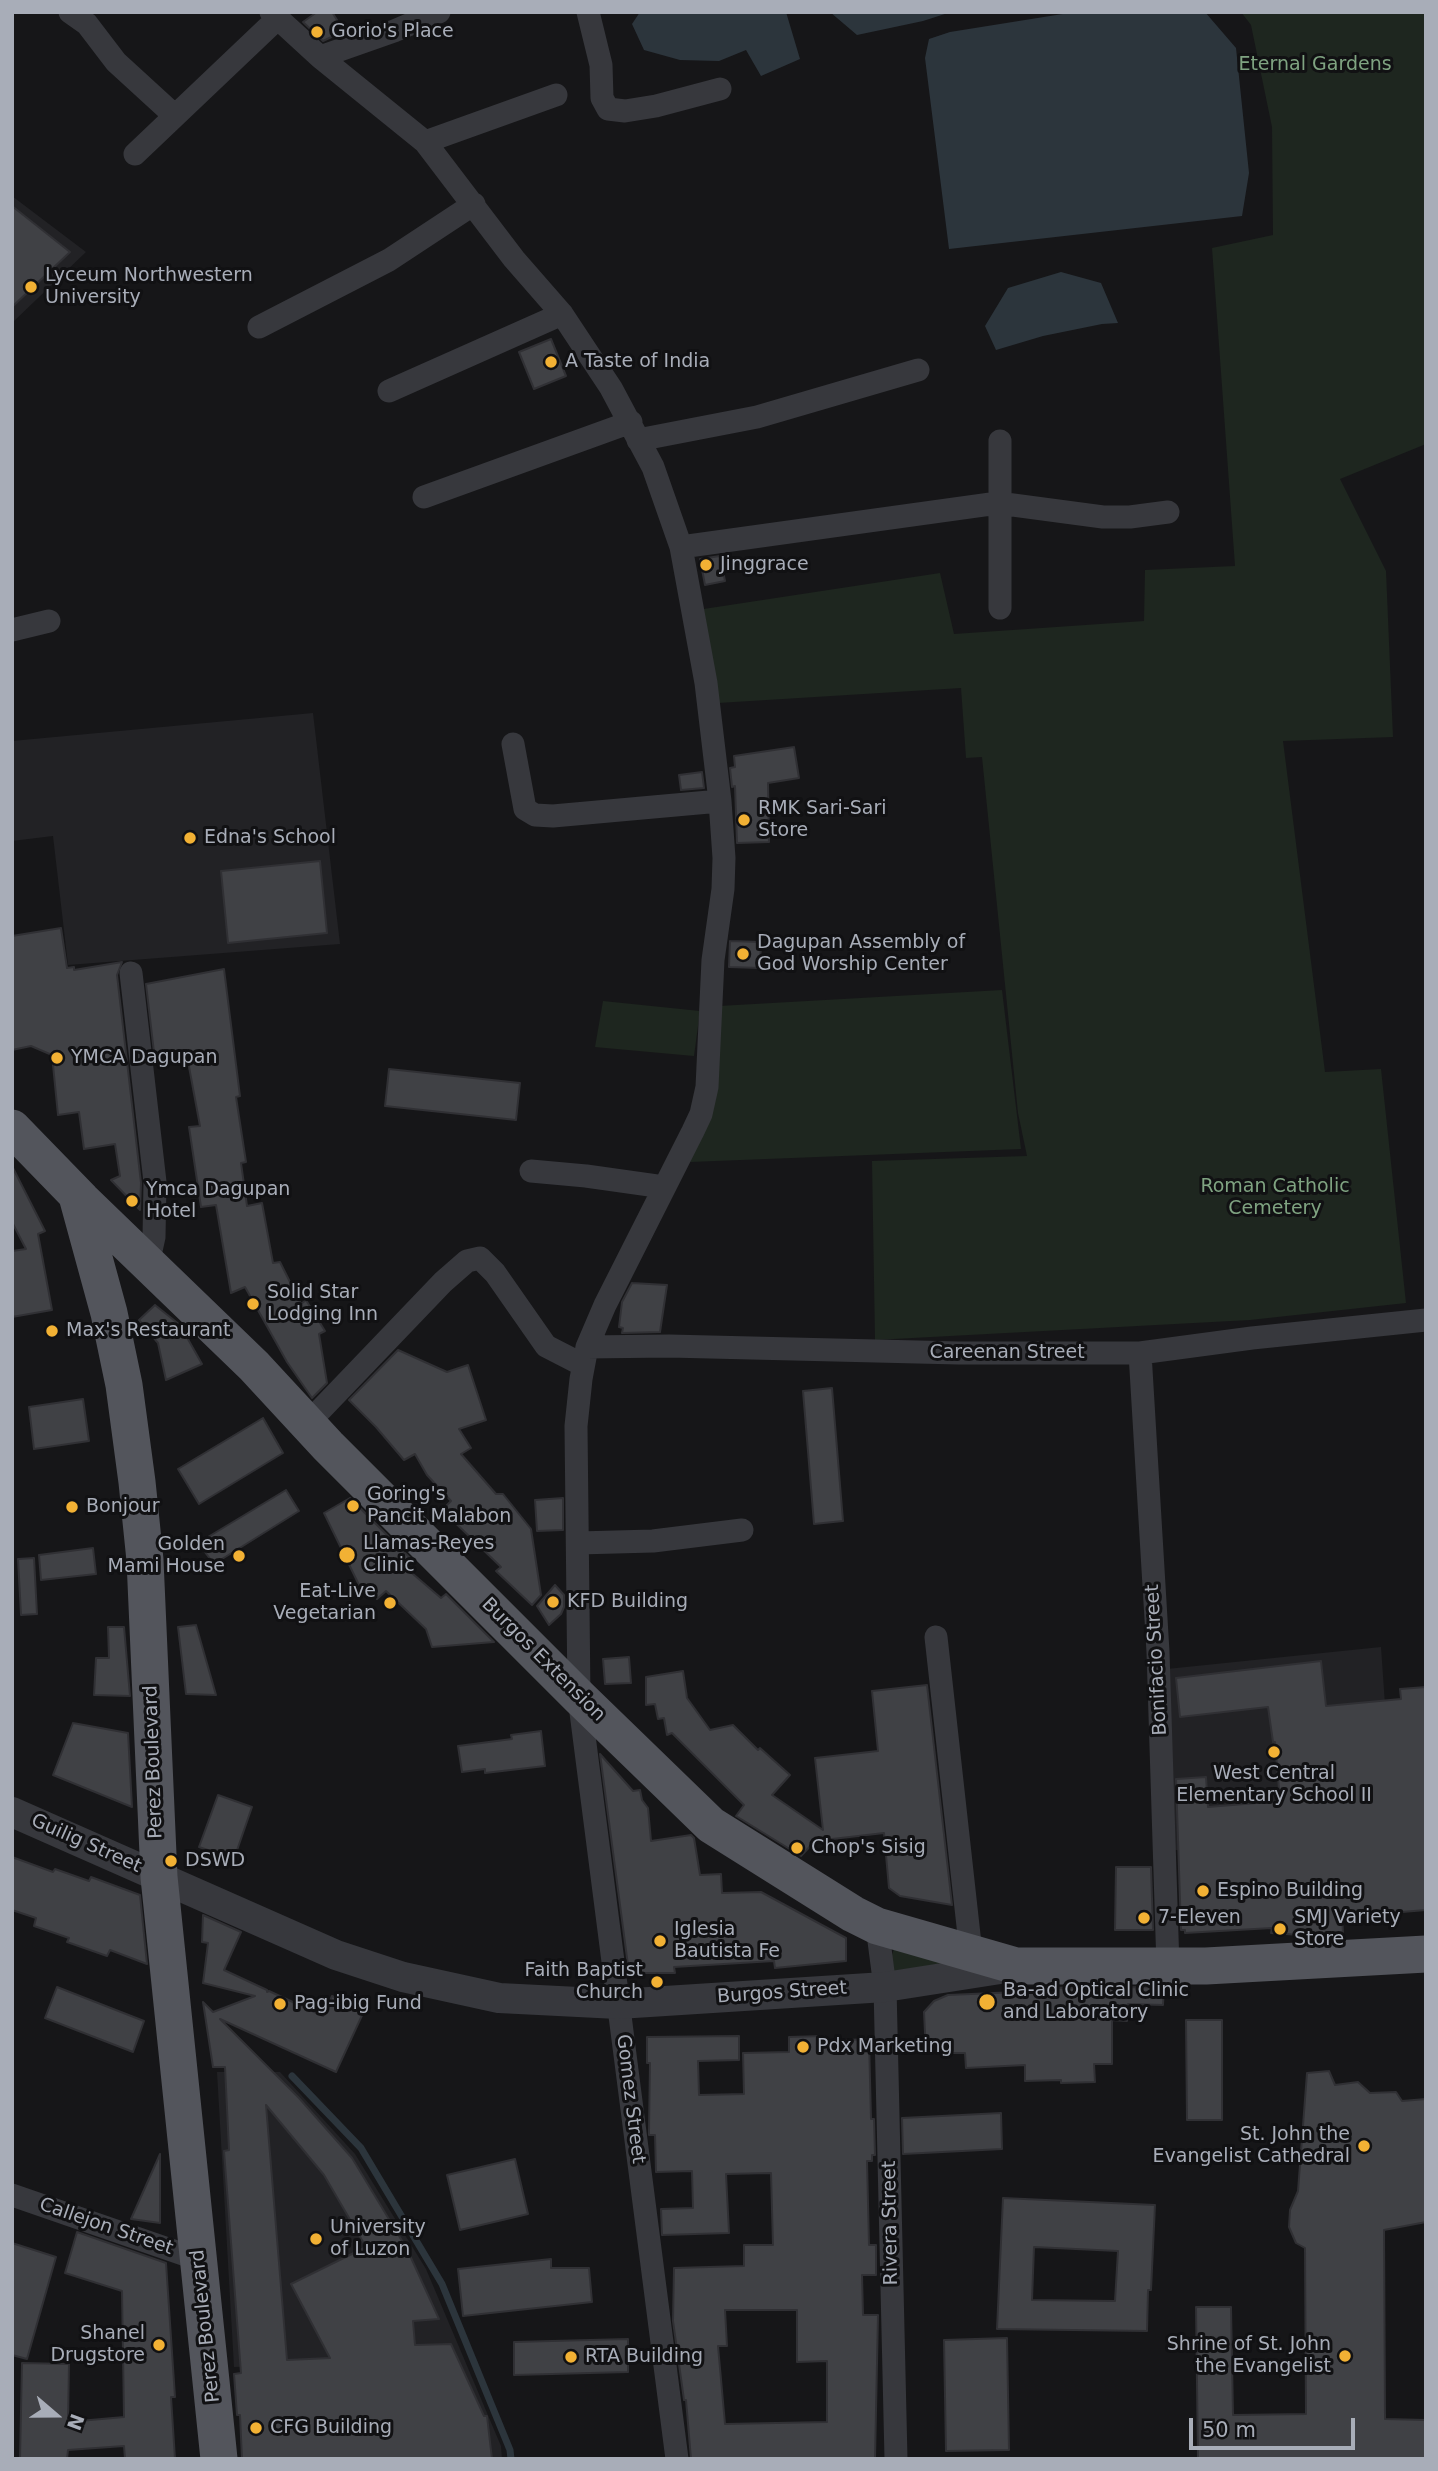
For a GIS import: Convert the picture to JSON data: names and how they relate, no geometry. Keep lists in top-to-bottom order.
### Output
{
  "streets": {
    "main road": ["Burgos Extension", "Perez Boulevard", "Burgos Street"],
    "street": [
      "Careenan Street",
      "Bonifacio Street",
      "Guilig Street",
      "Gomez Street",
      "Rivera Street",
      "Callejon Street"
    ]
  },
  "crossings": [
    ["Careenan Street", "Bonifacio Street"],
    ["Careenan Street", "Gomez Street"],
    ["Burgos Extension", "Perez Boulevard"],
    ["Burgos Extension", "Burgos Street"],
    ["Burgos Extension", "Gomez Street"],
    ["Burgos Extension", "Rivera Street"],
    ["Bonifacio Street", "Burgos Street"],
    ["Perez Boulevard", "Guilig Street"],
    ["Perez Boulevard", "Burgos Street"],
    ["Perez Boulevard", "Callejon Street"],
    ["Guilig Street", "Burgos Street"],
    ["Burgos Street", "Gomez Street"],
    ["Burgos Street", "Rivera Street"]
  ],
  "parks": ["Eternal Gardens", "Roman Catholic Cemetery"],
  "places": [
    "Gorio's Place",
    "Lyceum Northwestern University",
    "A Taste of India",
    "Jinggrace",
    "RMK Sari-Sari Store",
    "Edna's School",
    "Dagupan Assembly of God Worship Center",
    "YMCA Dagupan",
    "Ymca Dagupan Hotel",
    "Solid Star Lodging Inn",
    "Max's Restaurant",
    "Goring's Pancit Malabon",
    "Bonjour",
    "Llamas-Reyes Clinic",
    "Golden Mami House",
    "KFD Building",
    "Eat-Live Vegetarian",
    "West Central Elementary School II",
    "Chop's Sisig",
    "DSWD",
    "Espino Building",
    "7-Eleven",
    "SMJ Variety Store",
    "Iglesia Bautista Fe",
    "Faith Baptist Church",
    "Ba-ad Optical Clinic and Laboratory",
    "Pag-ibig Fund",
    "Pdx Marketing",
    "St. John the Evangelist Cathedral",
    "University of Luzon",
    "Shanel Drugstore",
    "Shrine of St. John the Evangelist",
    "RTA Building",
    "CFG Building"
  ],
  "scale_bar": "50 m",
  "north": "right"
}
